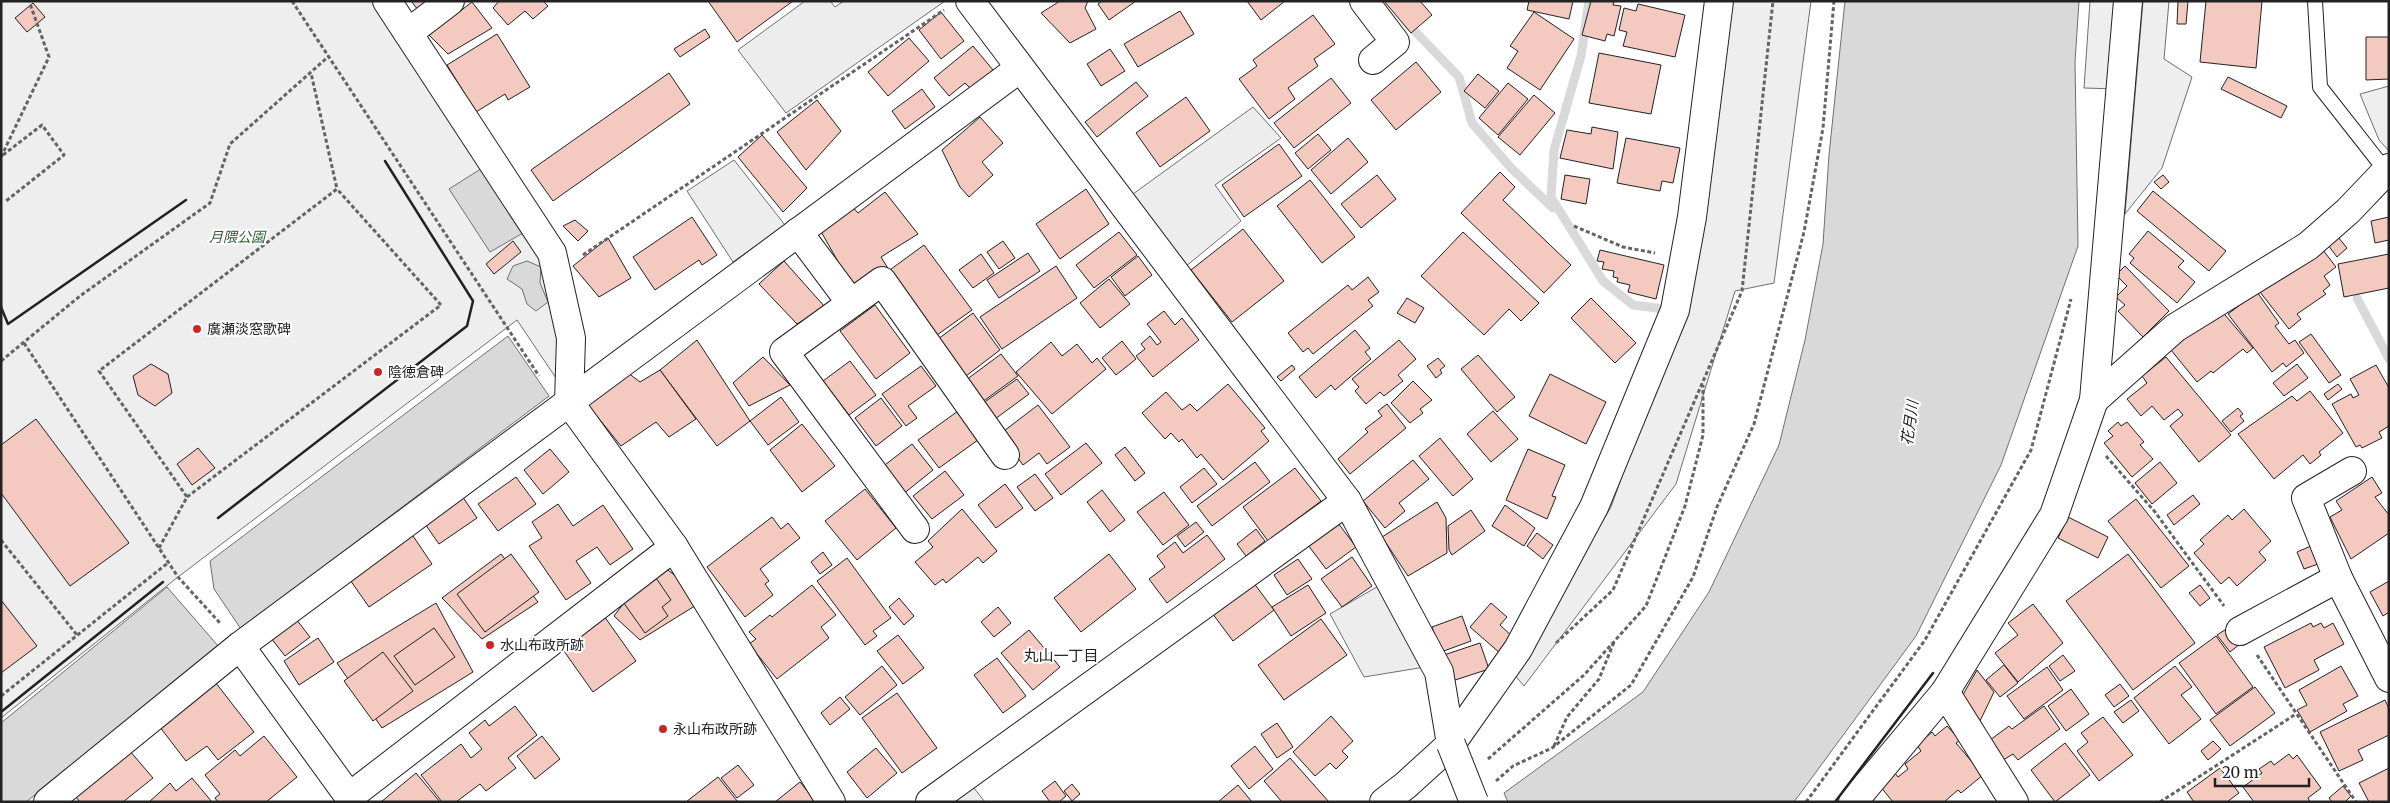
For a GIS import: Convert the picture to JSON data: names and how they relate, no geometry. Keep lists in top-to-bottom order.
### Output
{
  "districts": ["丸山一丁目"],
  "water": ["花月川"],
  "parks": ["月隈公園"],
  "places": [
    "廣瀬淡窓歌碑",
    "陰徳倉碑",
    "水山布政所跡",
    "永山布政所跡"
  ],
  "scale_bar": "20 m"
}
